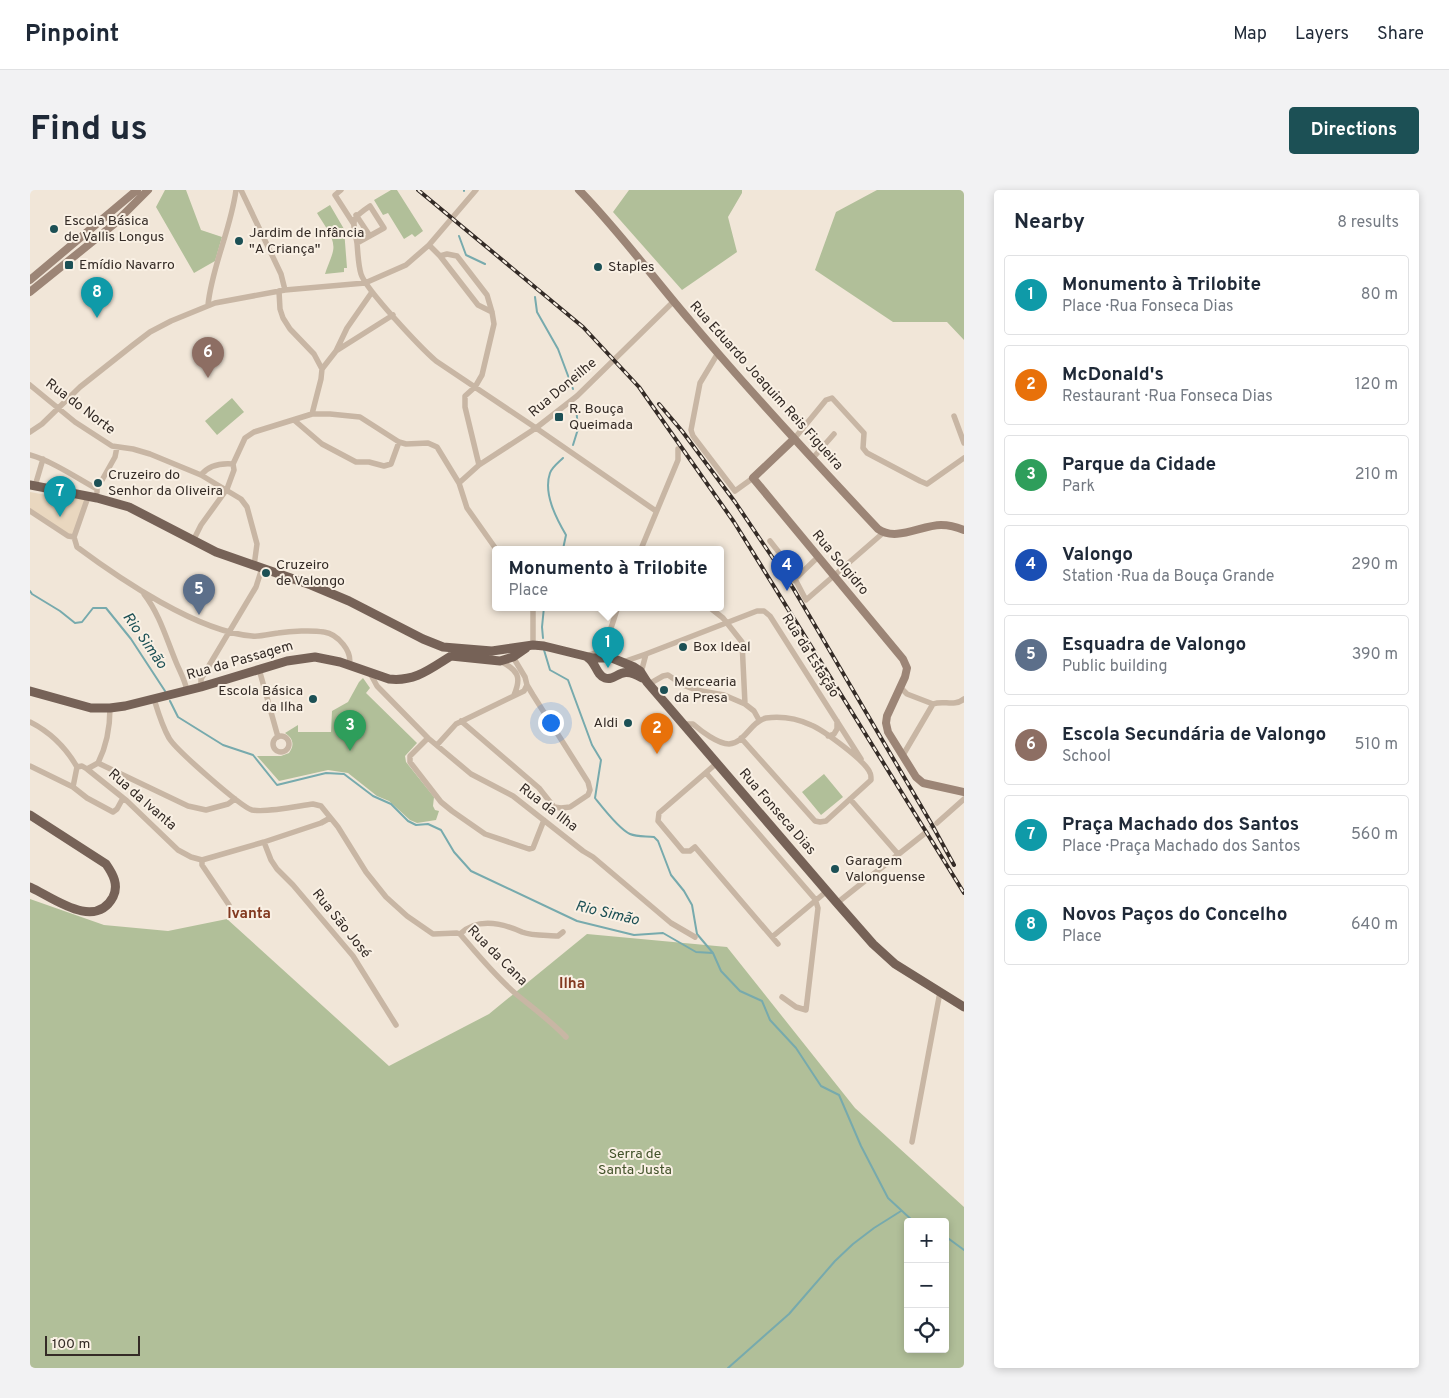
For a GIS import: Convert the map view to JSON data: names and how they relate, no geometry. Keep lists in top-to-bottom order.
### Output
{
  "streets": {
    "main road": [
      "Rua Eduardo Joaquim Reis Figueira",
      "Rua Solgidro",
      "Rua da Passagem",
      "Rua Fonseca Dias"
    ],
    "street": [
      "Rua Doneilhe",
      "Rua do Norte",
      "Rua da Estação",
      "Rua da Ivanta",
      "Rua da Ilha",
      "Rua São José",
      "Rua da Cana"
    ]
  },
  "crossings": [
    ["Rua Eduardo Joaquim Reis Figueira", "Rua Doneilhe"],
    ["Rua do Norte", "Rua da Passagem"],
    ["Rua da Estação", "Rua Fonseca Dias"],
    ["Rua da Passagem", "Rua da Ilha"],
    ["Rua da Passagem", "Rua da Cana"]
  ],
  "districts": ["Ivanta", "Ilha"],
  "water": ["Rio Simão"],
  "parks": ["Serra de Santa Justa"],
  "places": {
    "other": [
      "Escola Básica de Vallis Longus",
      "Jardim de Infância \"A Criança\"",
      "Staples",
      "Cruzeiro do Senhor da Oliveira",
      "Cruzeiro de Valongo",
      "Box Ideal",
      "Mercearia da Presa",
      "Escola Básica da Ilha",
      "Aldi",
      "Garagem Valonguense"
    ],
    "transit": ["Emídio Navarro", "R. Bouça Queimada"]
  },
  "scale_bar": "100 m",
  "page": {
    "header": "Pinpoint",
    "nav": ["Map", "Layers", "Share"],
    "buttons": "Directions",
    "title": "Find us",
    "heading": ["Nearby", "8 results"],
    "list": [
      {
        "mark": "1",
        "name": "Monumento à Trilobite",
        "note": "Place · Rua Fonseca Dias",
        "value": "80 m"
      },
      {
        "mark": "2",
        "name": "McDonald's",
        "note": "Restaurant · Rua Fonseca Dias",
        "value": "120 m"
      },
      {
        "mark": "3",
        "name": "Parque da Cidade",
        "note": "Park",
        "value": "210 m"
      },
      {
        "mark": "4",
        "name": "Valongo",
        "note": "Station · Rua da Bouça Grande",
        "value": "290 m"
      },
      {
        "mark": "5",
        "name": "Esquadra de Valongo",
        "note": "Public building",
        "value": "390 m"
      },
      {
        "mark": "6",
        "name": "Escola Secundária de Valongo",
        "note": "School",
        "value": "510 m"
      },
      {
        "mark": "7",
        "name": "Praça Machado dos Santos",
        "note": "Place · Praça Machado dos Santos",
        "value": "560 m"
      },
      {
        "mark": "8",
        "name": "Novos Paços do Concelho",
        "note": "Place",
        "value": "640 m"
      }
    ],
    "pins": [
      "8",
      "6",
      "7",
      "4",
      "5",
      "1",
      "3",
      "2"
    ],
    "popup": ["Monumento à Trilobite", "Place"],
    "map_buttons": ["+", "−"],
    "scale": "100 m"
  }
}
